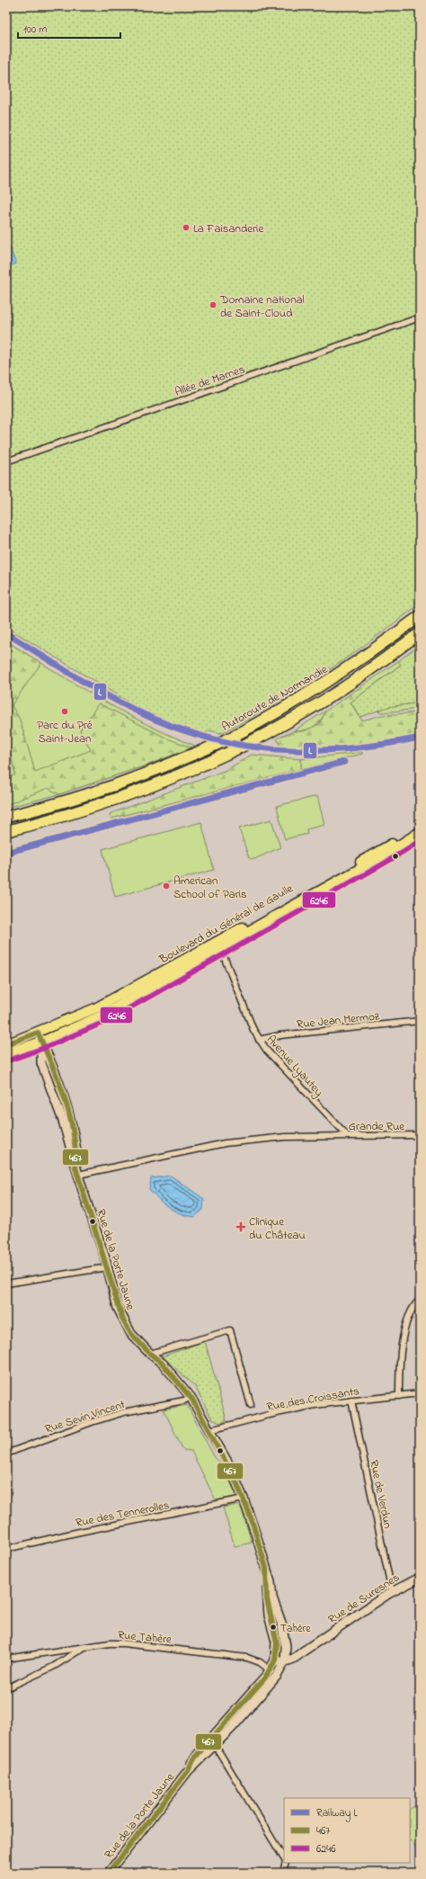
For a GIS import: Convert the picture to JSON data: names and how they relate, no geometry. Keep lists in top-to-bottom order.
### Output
{
  "streets": {
    "highway": ["Autoroute de Normandie"],
    "main road": ["Boulevard du Général de Gaulle", "Rue de la Porte Jaune", "Rue de Suresnes"],
    "street": [
      "Allée de Marnes",
      "Rue Jean Mermoz",
      "Avenue Lyautey",
      "Grande Rue",
      "Rue des Croissants",
      "Rue Sevin Vincent",
      "Rue de Verdun",
      "Rue des Tennerolles",
      "Rue Tahère"
    ]
  },
  "crossings": [
    ["Boulevard du Général de Gaulle", "Avenue Lyautey"],
    ["Boulevard du Général de Gaulle", "Rue de la Porte Jaune"],
    ["Rue Jean Mermoz", "Avenue Lyautey"],
    ["Avenue Lyautey", "Grande Rue"],
    ["Grande Rue", "Rue de la Porte Jaune"],
    ["Rue de la Porte Jaune", "Rue des Croissants"],
    ["Rue de la Porte Jaune", "Rue Sevin Vincent"],
    ["Rue de la Porte Jaune", "Rue des Tennerolles"],
    ["Rue de la Porte Jaune", "Rue de Suresnes"],
    ["Rue de la Porte Jaune", "Rue Tahère"],
    ["Rue des Croissants", "Rue de Verdun"],
    ["Rue de Verdun", "Rue de Suresnes"]
  ],
  "places": {
    "other": [
      "La Faisanderie",
      "Domaine national de Saint-Cloud",
      "Parc du Pré Saint-Jean",
      "American School of Paris",
      "Tahère"
    ],
    "health": ["Clinique du Château"]
  },
  "lines": ["rail line L", "transit line 6246", "transit line 467"],
  "legend": ["Railway L", "467", "6246"],
  "scale_bar": "100 m"
}
